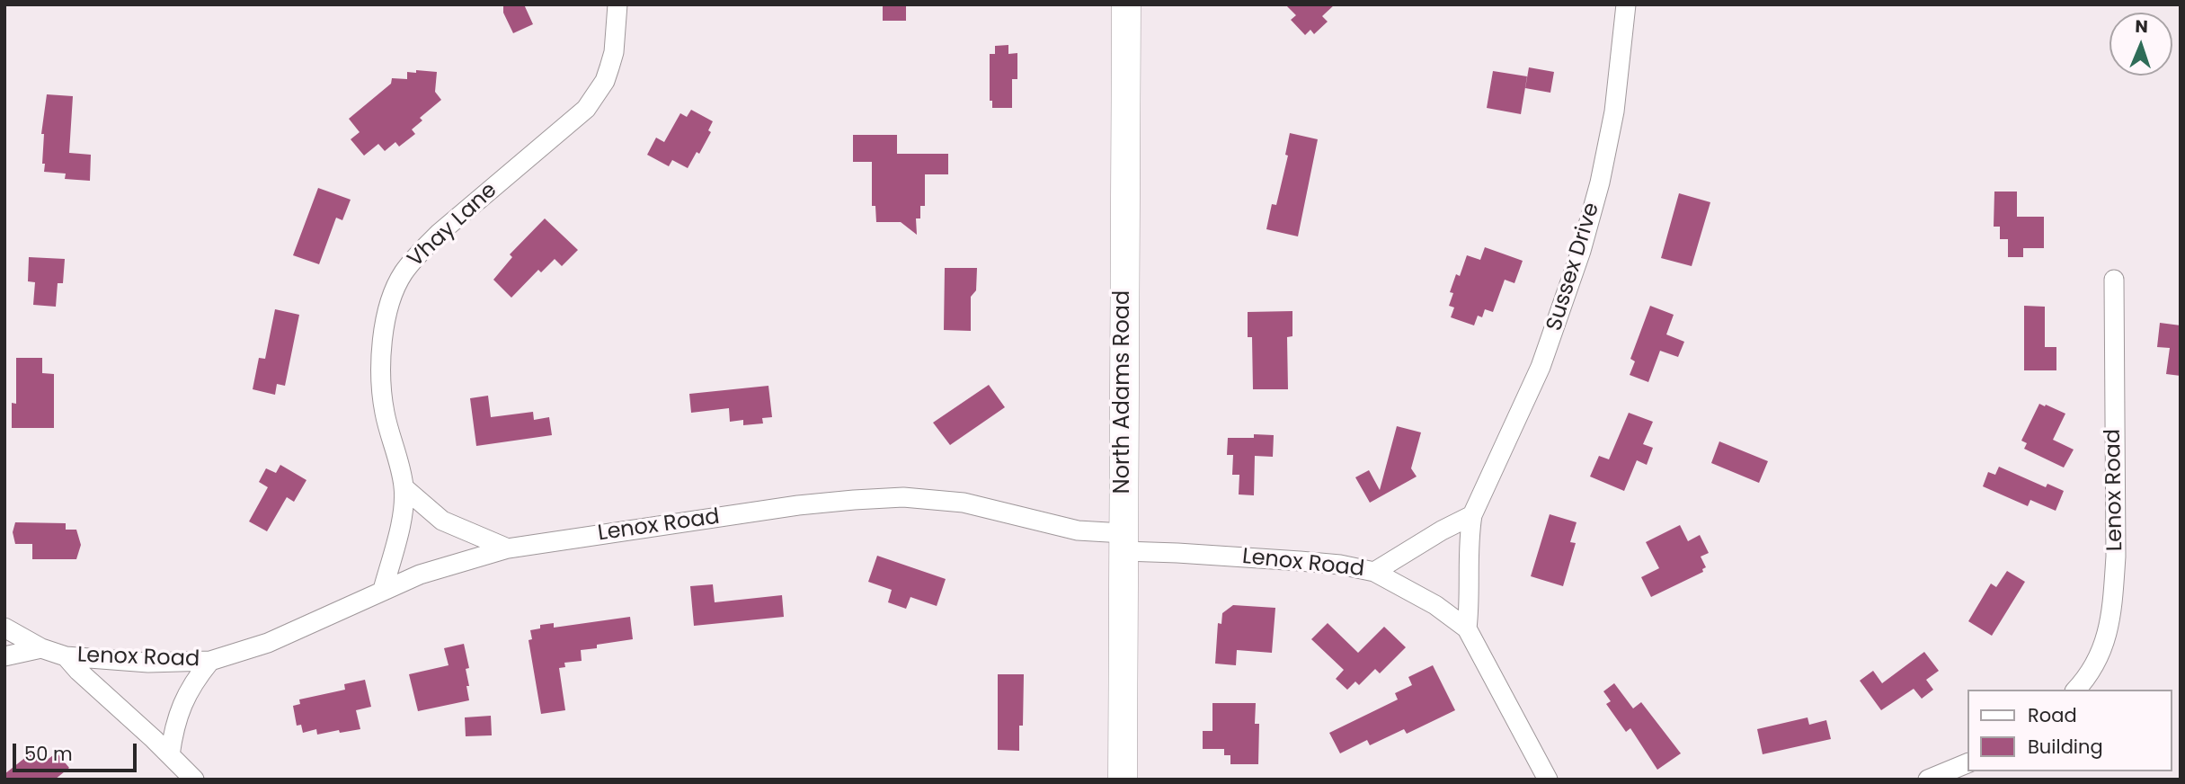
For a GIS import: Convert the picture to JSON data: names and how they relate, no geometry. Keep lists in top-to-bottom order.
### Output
{
  "streets": {
    "street": [
      "Vhay Lane",
      "Sussex Drive",
      "North Adams Road",
      "Lenox Road"
    ]
  },
  "crossings": [
    ["Vhay Lane", "Lenox Road"],
    ["Sussex Drive", "Lenox Road"],
    ["North Adams Road", "Lenox Road"]
  ],
  "legend": ["Road", "Building"],
  "scale_bar": "50 m",
  "north": "top"
}
